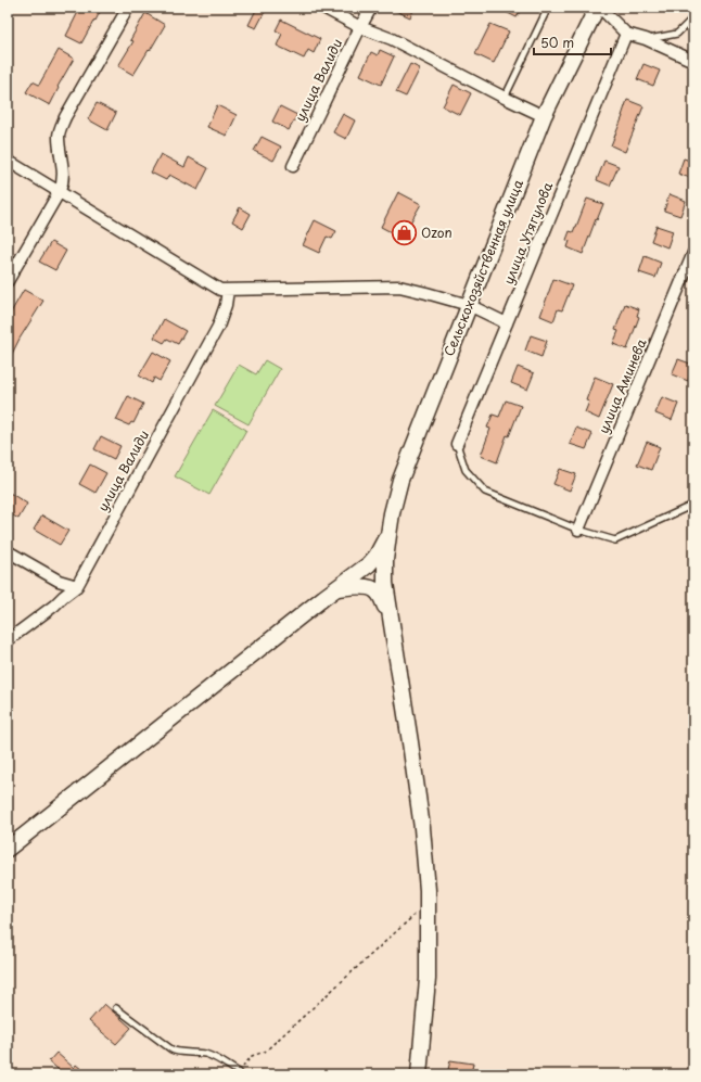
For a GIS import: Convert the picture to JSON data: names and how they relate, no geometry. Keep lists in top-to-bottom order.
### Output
{
  "streets": {
    "main road": ["Сельскохозяйственная улица"],
    "street": ["улица Валиди", "улица Утягулова", "улица Аминева"]
  },
  "places": {
    "shop": ["Ozon"]
  },
  "scale_bar": "50 m"
}
